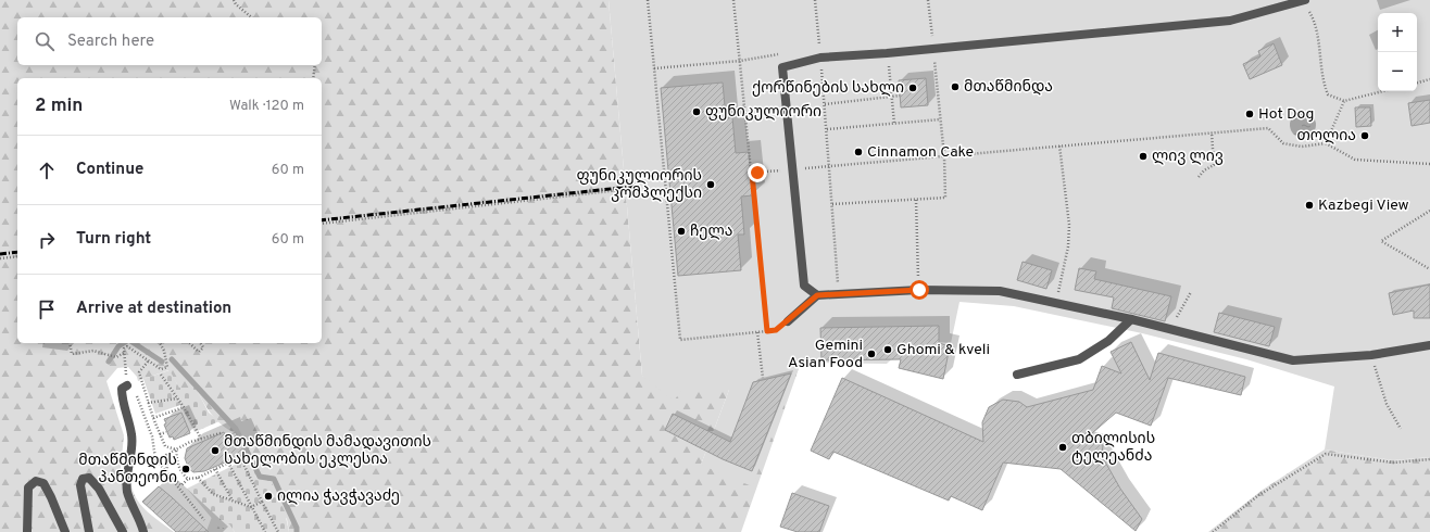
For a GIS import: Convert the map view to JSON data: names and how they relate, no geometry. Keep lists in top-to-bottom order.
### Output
{
  "places": [
    "მთაწმინდა",
    "ქორწინების სახლი",
    "ფუნიკულიორი",
    "Hot Dog",
    "თოლია",
    "Cinnamon Cake",
    "ლივ ლივ",
    "ფუნიკულიორის კომპლექსი",
    "Kazbegi View",
    "ჩელა",
    "Ghomi & kveli",
    "Gemini Asian Food",
    "თბილისის ტელეანძა",
    "მთაწმინდის მამადავითის სახელობის ეკლესია",
    "მთაწმინდის პანთეონი",
    "ილია ჭავჭავაძე"
  ],
  "page": {
    "map_buttons": ["+", "−"],
    "search": "Search here",
    "heading": ["2 min", "Walk · 120 m"],
    "list": [
      ["Continue", "60 m"],
      ["Turn right", "60 m"],
      "Arrive at destination"
    ]
  }
}
